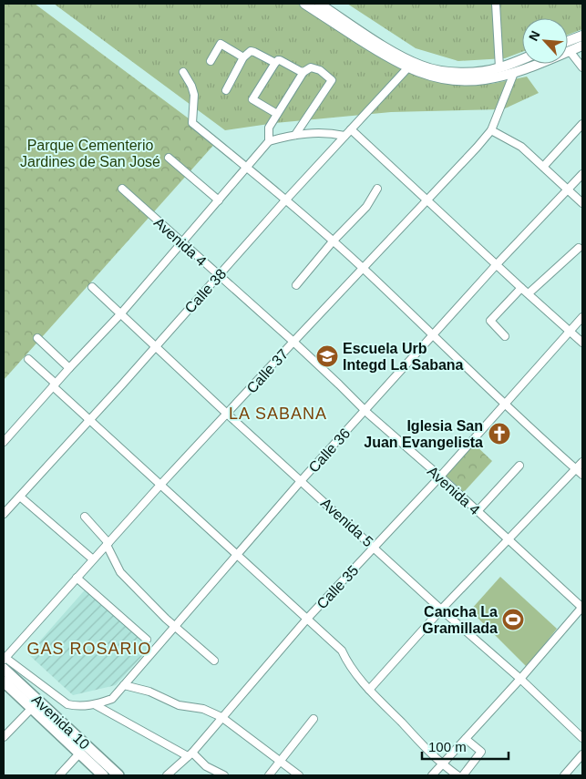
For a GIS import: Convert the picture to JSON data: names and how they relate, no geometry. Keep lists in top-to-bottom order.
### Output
{
  "streets": {
    "main road": ["Avenida 10"],
    "street": [
      "Avenida 4",
      "Calle 38",
      "Calle 37",
      "Calle 36",
      "Avenida 5",
      "Calle 35"
    ]
  },
  "crossings": [
    ["Avenida 4", "Calle 38"],
    ["Avenida 4", "Calle 37"],
    ["Avenida 4", "Calle 36"],
    ["Avenida 4", "Calle 35"],
    ["Calle 38", "Avenida 5"],
    ["Calle 37", "Avenida 5"],
    ["Calle 36", "Avenida 5"],
    ["Avenida 5", "Calle 35"]
  ],
  "districts": ["LA SABANA", "GAS ROSARIO"],
  "parks": ["Parque Cementerio Jardines de San José"],
  "places": {
    "school or university": ["Escuela Urb Integd La Sabana"],
    "church": ["Iglesia San Juan Evangelista"],
    "sports": ["Cancha La Gramillada"]
  },
  "scale_bar": "100 m",
  "north": "top left"
}
